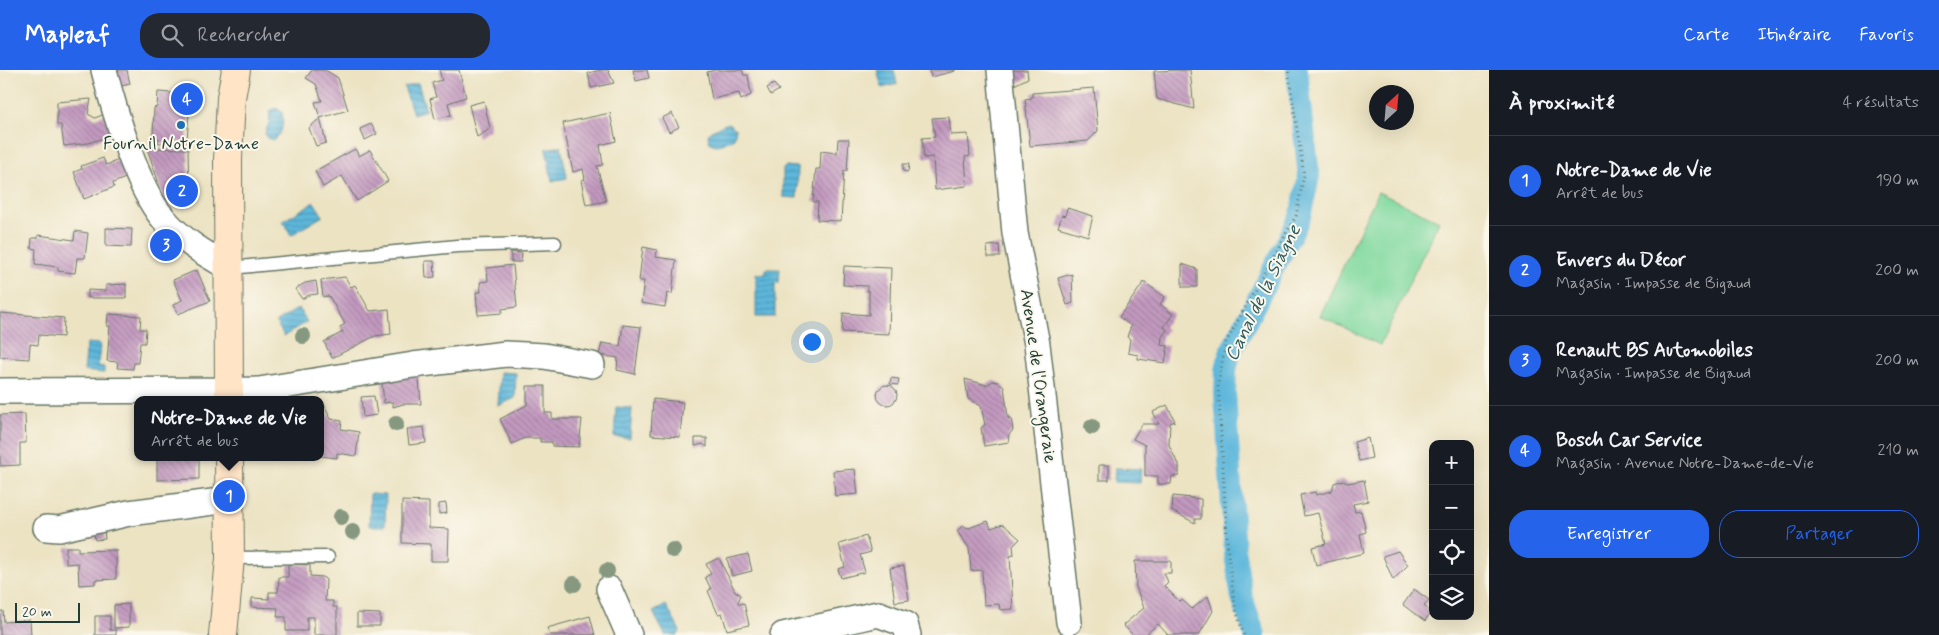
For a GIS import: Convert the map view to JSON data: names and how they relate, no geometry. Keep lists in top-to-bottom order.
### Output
{
  "streets": {
    "street": ["Avenue de l'Orangeraie"]
  },
  "water": ["Canal de la Siagne"],
  "places": ["Fournil Notre-Dame"],
  "scale_bar": "20 m",
  "north": "top right",
  "page": {
    "header": "Mapleaf",
    "search": "Rechercher",
    "nav": ["Carte", "Itinéraire", "Favoris"],
    "heading": ["À proximité", "4 résultats"],
    "pins": [
      "4",
      "2",
      "3",
      "1"
    ],
    "list": [
      {
        "mark": "1",
        "name": "Notre-Dame de Vie",
        "note": "Arrêt de bus",
        "value": "190 m"
      },
      {
        "mark": "2",
        "name": "Envers du Décor",
        "note": "Magasin · Impasse de Bigaud",
        "value": "200 m"
      },
      {
        "mark": "3",
        "name": "Renault BS Automobiles",
        "note": "Magasin · Impasse de Bigaud",
        "value": "200 m"
      },
      {
        "mark": "4",
        "name": "Bosch Car Service",
        "note": "Magasin · Avenue Notre-Dame-de-Vie",
        "value": "210 m"
      }
    ],
    "popup": ["Notre-Dame de Vie", "Arrêt de bus"],
    "map_buttons": ["+", "−"],
    "buttons": ["Enregistrer", "Partager"],
    "scale": "20 m"
  }
}
